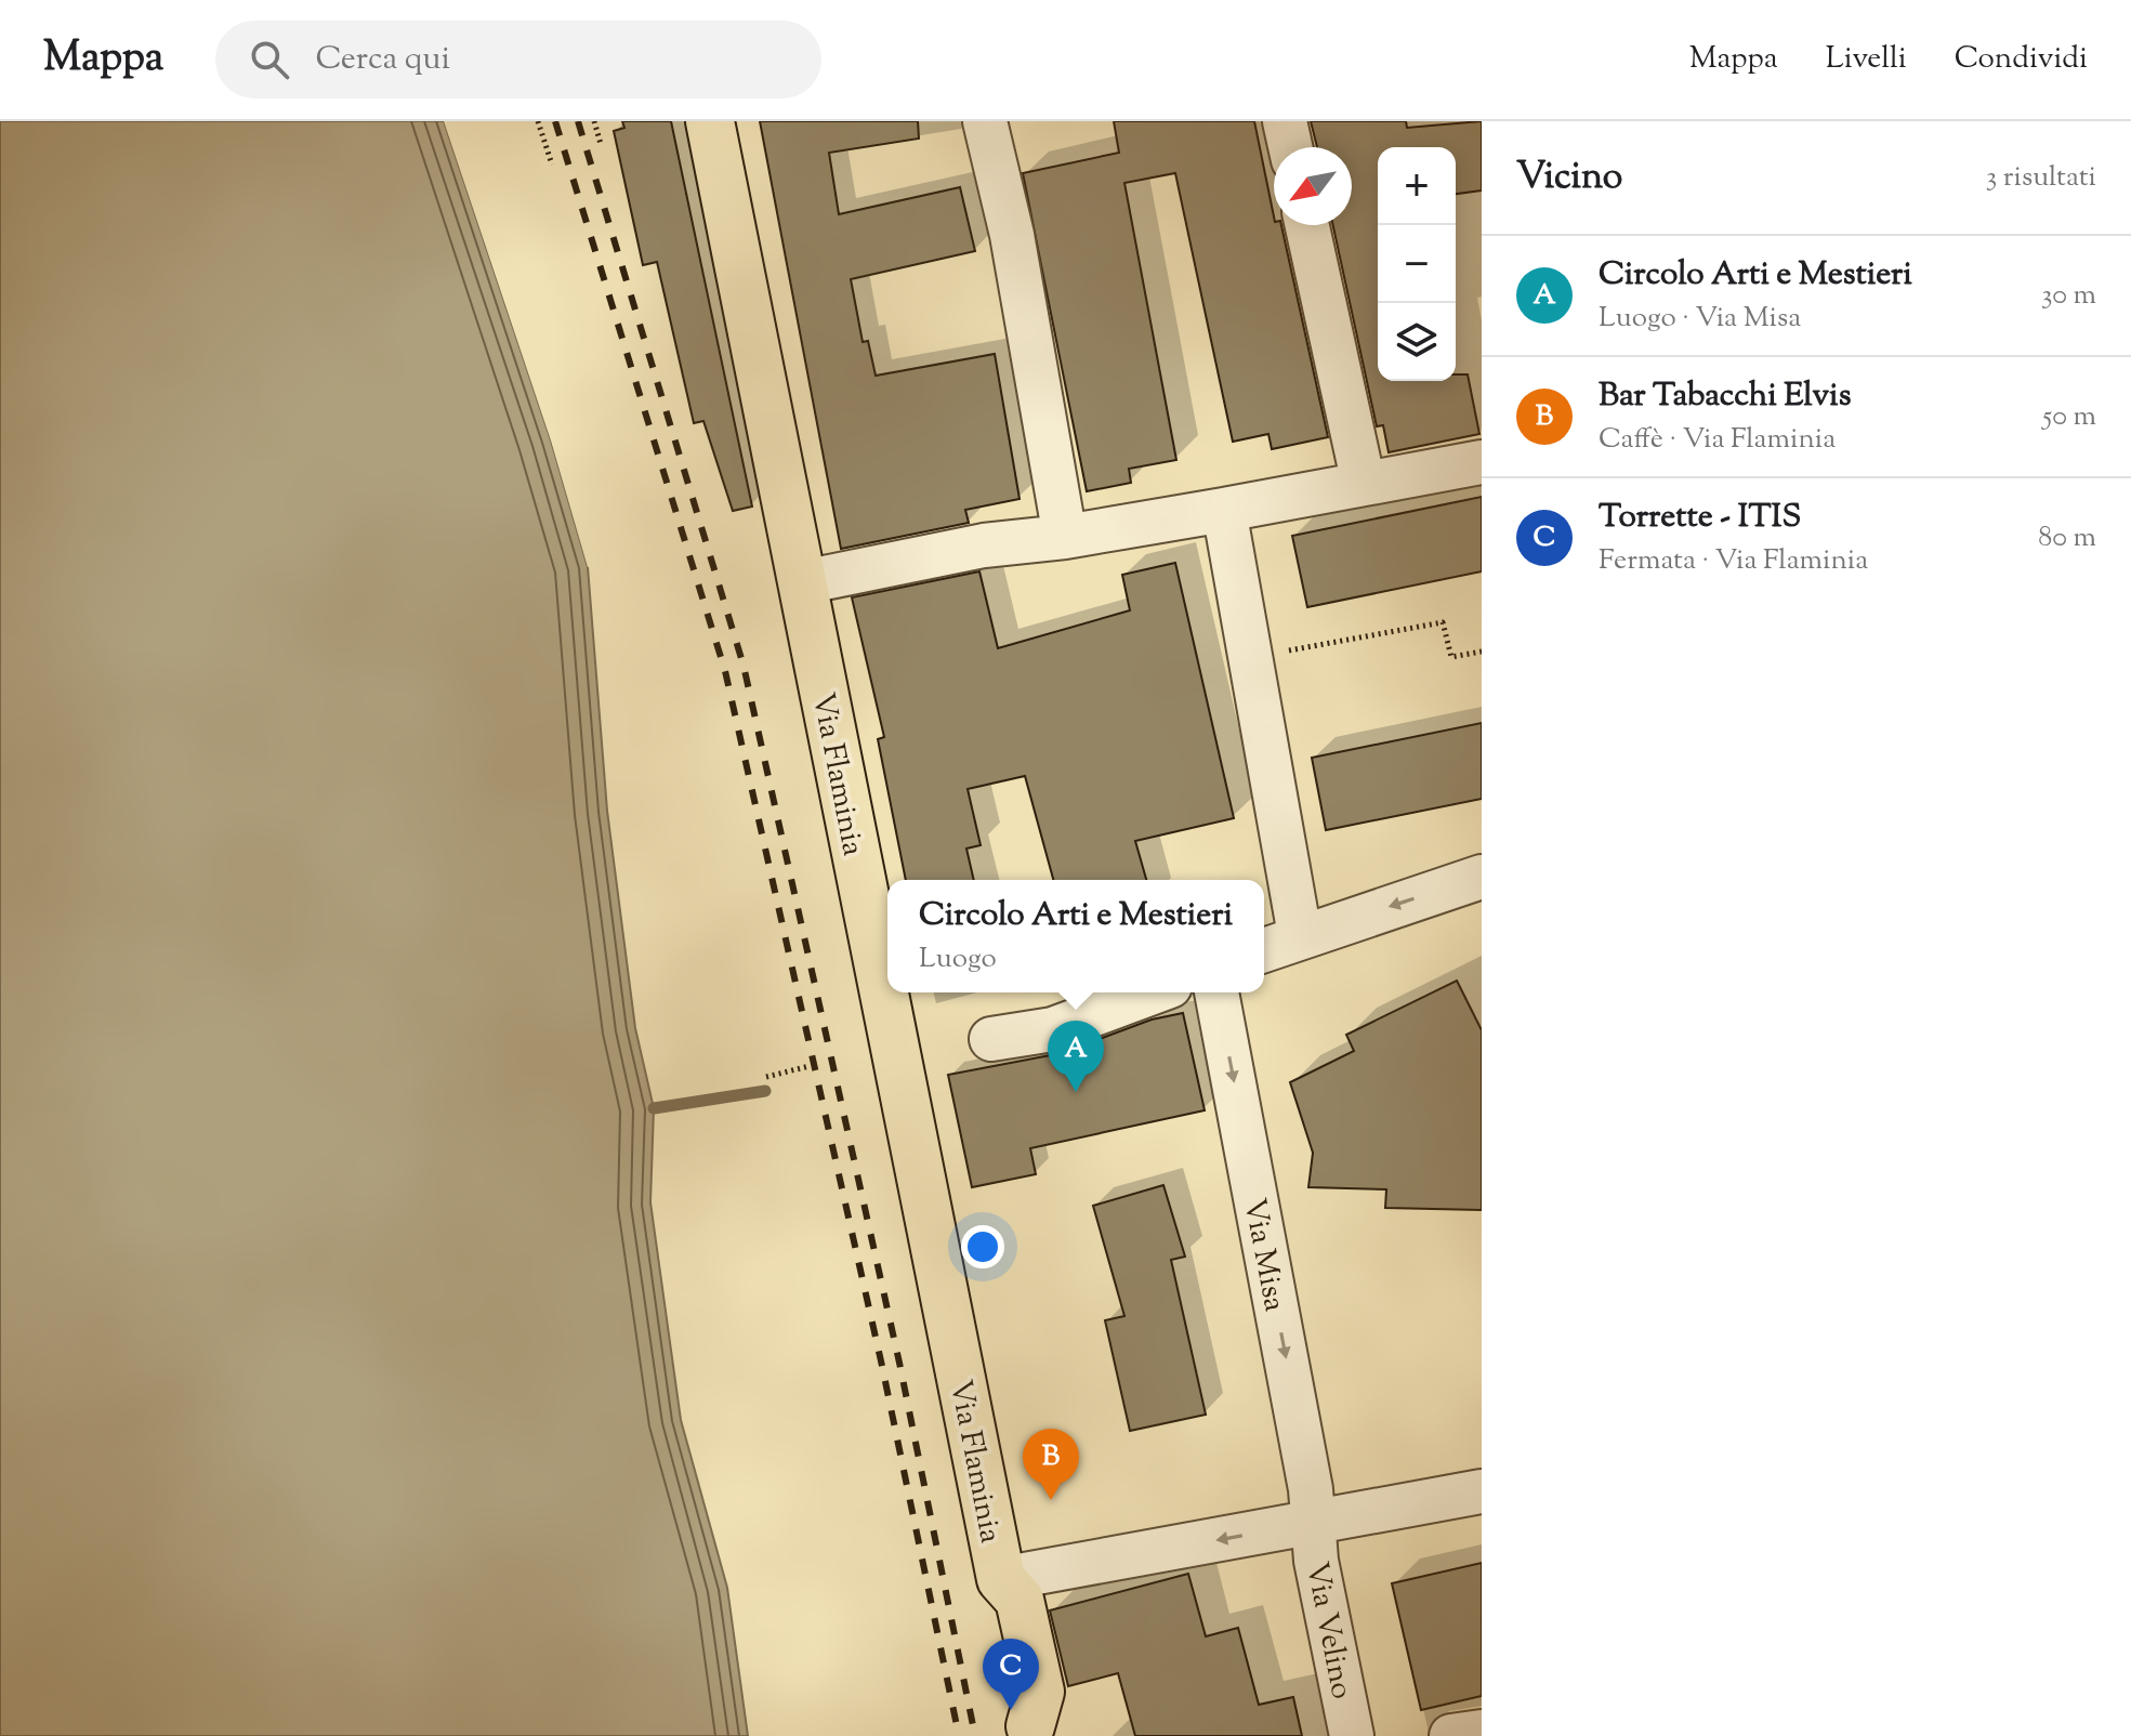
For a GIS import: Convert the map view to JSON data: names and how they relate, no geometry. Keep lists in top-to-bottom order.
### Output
{
  "streets": {
    "main road": ["Via Flaminia"],
    "street": ["Via Misa", "Via Velino"]
  },
  "crossings": [
    ["Via Misa", "Via Velino"]
  ],
  "one_way": ["Via Misa"],
  "north": "bottom left",
  "page": {
    "header": "Mappa",
    "search": "Cerca qui",
    "nav": ["Mappa", "Livelli", "Condividi"],
    "heading": ["Vicino", "3 risultati"],
    "map_buttons": ["+", "−"],
    "list": [
      {
        "mark": "A",
        "name": "Circolo Arti e Mestieri",
        "note": "Luogo · Via Misa",
        "value": "30 m"
      },
      {
        "mark": "B",
        "name": "Bar Tabacchi Elvis",
        "note": "Caffè · Via Flaminia",
        "value": "50 m"
      },
      {
        "mark": "C",
        "name": "Torrette - ITIS",
        "note": "Fermata · Via Flaminia",
        "value": "80 m"
      }
    ],
    "popup": ["Circolo Arti e Mestieri", "Luogo"],
    "pins": ["A", "B", "C"]
  }
}
